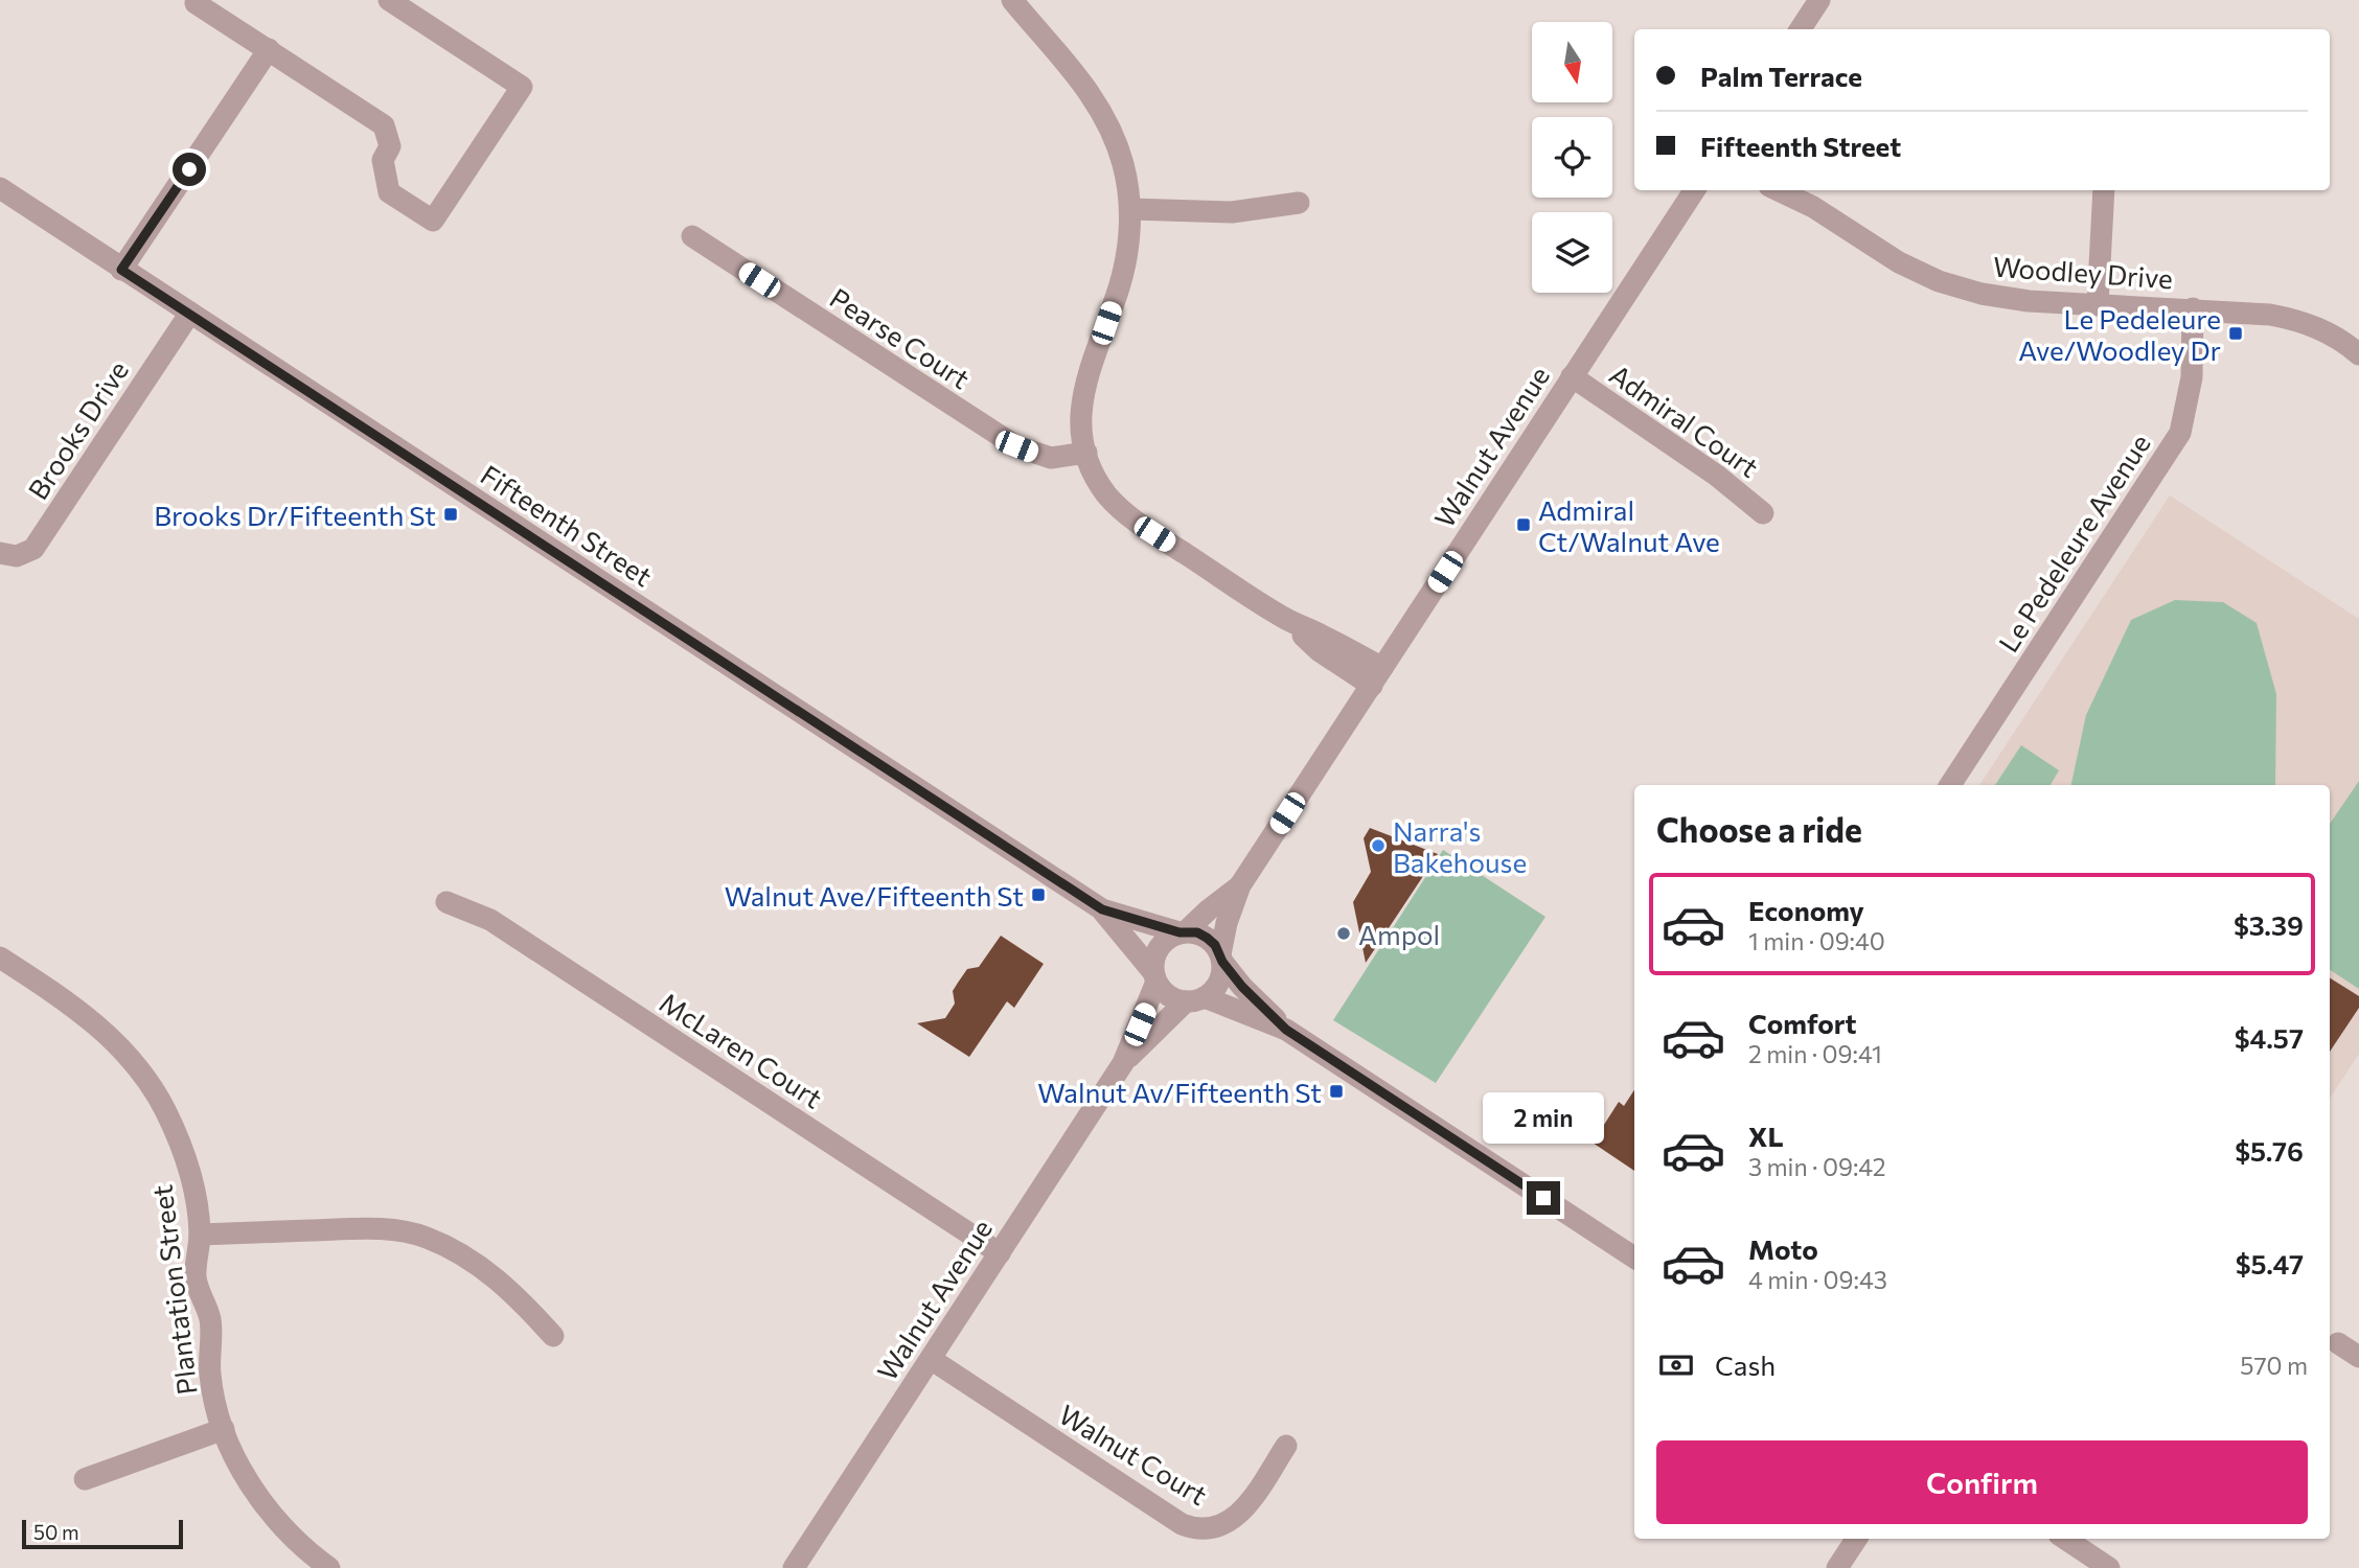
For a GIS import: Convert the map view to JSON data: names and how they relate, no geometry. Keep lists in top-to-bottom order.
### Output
{
  "streets": {
    "street": [
      "Woodley Drive",
      "Pearse Court",
      "Admiral Court",
      "Brooks Drive",
      "Walnut Avenue",
      "Fifteenth Street",
      "Le Pedeleure Avenue",
      "McLaren Court",
      "Plantation Street",
      "Walnut Court"
    ]
  },
  "crossings": [
    ["Woodley Drive", "Le Pedeleure Avenue"],
    ["Admiral Court", "Walnut Avenue"],
    ["Brooks Drive", "Fifteenth Street"],
    ["Walnut Avenue", "Fifteenth Street"],
    ["Walnut Avenue", "McLaren Court"],
    ["Walnut Avenue", "Walnut Court"]
  ],
  "places": {
    "transit": [
      "Le Pedeleure Ave/Woodley Dr",
      "Brooks Dr/Fifteenth St",
      "Admiral Ct/Walnut Ave",
      "Walnut Ave/Fifteenth St",
      "Walnut Av/Fifteenth St"
    ],
    "other": ["Narra's Bakehouse", "Ampol"]
  },
  "scale_bar": "50 m",
  "north": "bottom",
  "page": {
    "banner": ["Palm Terrace", "Fifteenth Street"],
    "heading": "Choose a ride",
    "list": [
      {
        "name": "Economy",
        "note": "1 min · 09:40",
        "value": "$3.39"
      },
      {
        "name": "Comfort",
        "note": "2 min · 09:41",
        "value": "$4.57"
      },
      {
        "name": "XL",
        "note": "3 min · 09:42",
        "value": "$5.76"
      },
      {
        "name": "Moto",
        "note": "4 min · 09:43",
        "value": "$5.47"
      }
    ],
    "bubble": "2 min",
    "pay": ["Cash", "570 m"],
    "buttons": "Confirm",
    "scale": "50 m"
  }
}
